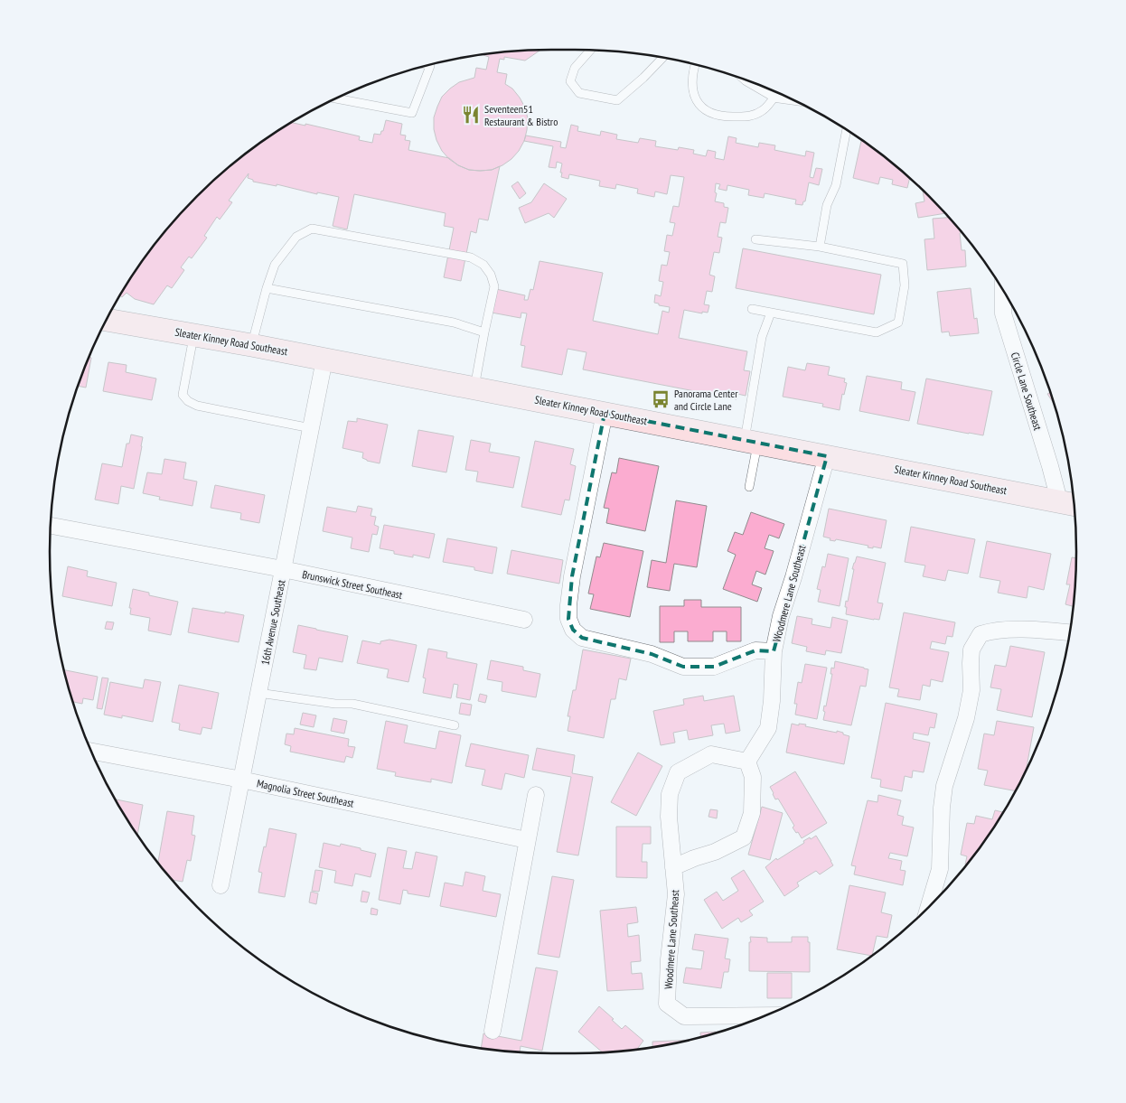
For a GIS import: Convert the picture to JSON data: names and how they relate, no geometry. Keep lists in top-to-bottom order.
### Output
{
  "streets": {
    "street": [
      "Sleater Kinney Road Southeast",
      "Circle Lane Southeast",
      "Brunswick Street Southeast",
      "Woodmere Lane Southeast",
      "16th Avenue Southeast",
      "Magnolia Street Southeast"
    ]
  },
  "crossings": [
    ["Sleater Kinney Road Southeast", "Circle Lane Southeast"],
    ["Sleater Kinney Road Southeast", "Woodmere Lane Southeast"],
    ["Sleater Kinney Road Southeast", "16th Avenue Southeast"],
    ["Brunswick Street Southeast", "16th Avenue Southeast"],
    ["16th Avenue Southeast", "Magnolia Street Southeast"]
  ],
  "places": {
    "restaurant": ["Seventeen51 Restaurant & Bistro"],
    "bus stop": ["Panorama Center and Circle Lane"]
  }
}
